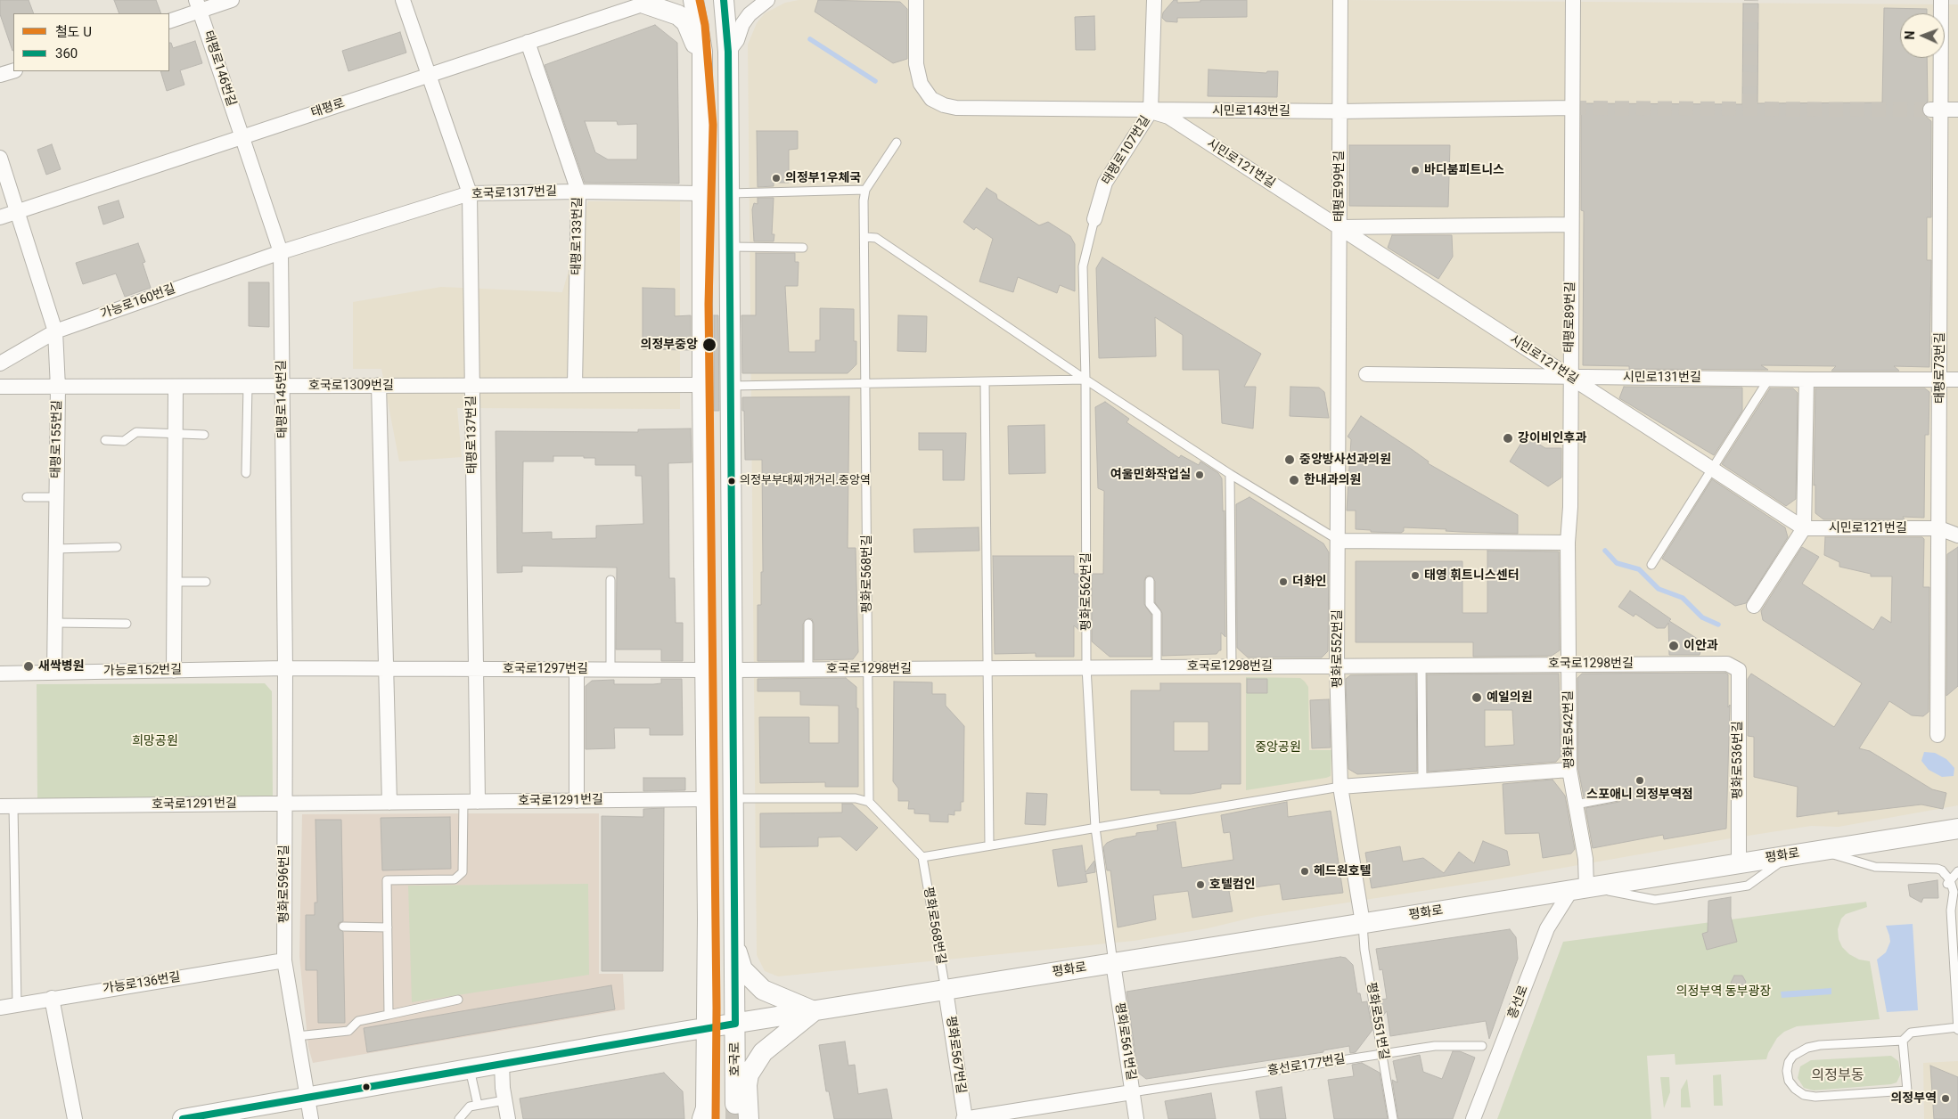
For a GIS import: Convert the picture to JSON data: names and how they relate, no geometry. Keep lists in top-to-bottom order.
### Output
{
  "streets": {
    "street": [
      "태평로146번길",
      "태평로",
      "시민로143번길",
      "태평로107번길",
      "시민로121번길",
      "태평로99번길",
      "호국로1317번길",
      "태평로133번길",
      "가능로160번길",
      "태평로89번길",
      "태평로73번길",
      "시민로131번길",
      "호국로1309번길",
      "태평로145번길",
      "태평로137번길",
      "태평로155번길",
      "평화로552번길",
      "호국로1298번길",
      "호국로1297번길",
      "가능로152번길",
      "평화로542번길",
      "평화로536번길",
      "호국로1291번길",
      "평화로",
      "평화로596번길",
      "가능로136번길",
      "흥선로",
      "평화로561번길",
      "평화로567번길",
      "호국로"
    ],
    "lane": [
      "평화로568번길",
      "평화로562번길",
      "평화로551번길",
      "흥선로177번길"
    ]
  },
  "crossings": [
    ["태평로146번길", "태평로"],
    ["태평로146번길", "태평로145번길"],
    ["태평로", "태평로133번길"],
    ["태평로", "태평로145번길"],
    ["태평로", "태평로137번길"],
    ["태평로", "태평로155번길"],
    ["시민로143번길", "태평로107번길"],
    ["시민로143번길", "시민로121번길"],
    ["시민로143번길", "태평로99번길"],
    ["시민로143번길", "태평로89번길"],
    ["태평로107번길", "시민로121번길"],
    ["태평로107번길", "평화로562번길"],
    ["시민로121번길", "태평로99번길"],
    ["시민로121번길", "태평로89번길"],
    ["시민로121번길", "태평로73번길"],
    ["시민로121번길", "시민로131번길"],
    ["태평로99번길", "평화로552번길"],
    ["호국로1317번길", "태평로133번길"],
    ["호국로1317번길", "가능로160번길"],
    ["호국로1317번길", "태평로145번길"],
    ["호국로1317번길", "태평로137번길"],
    ["태평로133번길", "호국로1309번길"],
    ["가능로160번길", "태평로145번길"],
    ["가능로160번길", "태평로155번길"],
    ["태평로89번길", "시민로131번길"],
    ["태평로89번길", "평화로542번길"],
    ["태평로73번길", "시민로131번길"],
    ["호국로1309번길", "태평로145번길"],
    ["호국로1309번길", "태평로137번길"],
    ["호국로1309번길", "태평로155번길"],
    ["태평로145번길", "호국로1297번길"],
    ["태평로145번길", "가능로152번길"],
    ["태평로145번길", "평화로596번길"],
    ["태평로137번길", "호국로1297번길"],
    ["태평로137번길", "호국로1291번길"],
    ["태평로155번길", "가능로152번길"],
    ["평화로568번길", "호국로1298번길"],
    ["평화로568번길", "평화로"],
    ["평화로568번길", "평화로567번길"],
    ["평화로562번길", "호국로1298번길"],
    ["평화로562번길", "평화로"],
    ["평화로562번길", "평화로561번길"],
    ["평화로552번길", "호국로1298번길"],
    ["평화로552번길", "평화로"],
    ["평화로552번길", "평화로551번길"],
    ["호국로1298번길", "평화로542번길"],
    ["호국로1298번길", "평화로536번길"],
    ["호국로1298번길", "호국로"],
    ["호국로1297번길", "가능로152번길"],
    ["호국로1297번길", "평화로596번길"],
    ["가능로152번길", "평화로596번길"],
    ["평화로542번길", "평화로"],
    ["평화로542번길", "흥선로"],
    ["평화로536번길", "평화로"],
    ["호국로1291번길", "평화로596번길"],
    ["평화로", "평화로596번길"],
    ["평화로", "흥선로"],
    ["평화로", "평화로551번길"],
    ["평화로", "평화로561번길"],
    ["평화로", "평화로567번길"],
    ["평화로", "호국로"],
    ["평화로596번길", "가능로136번길"],
    ["평화로551번길", "흥선로177번길"],
    ["평화로561번길", "흥선로177번길"]
  ],
  "districts": ["의정부동"],
  "parks": ["희망공원", "중앙공원", "의정부역 동부광장"],
  "places": [
    "바디붐피트니스",
    "의정부1우체국",
    "의정부중앙",
    "강이비인후과",
    "중앙방사선과의원",
    "여울민화작업실",
    "한내과의원",
    "의정부부대찌개거리.중앙역",
    "태영 휘트니스센터",
    "더화인",
    "이안과",
    "새싹병원",
    "예일의원",
    "스포애니 의정부역점",
    "헤드원호텔",
    "호텔컴인",
    "의정부역"
  ],
  "lines": ["rail line U", "transit line 360"],
  "legend": ["철도 U", "360"],
  "north": "left"
}
